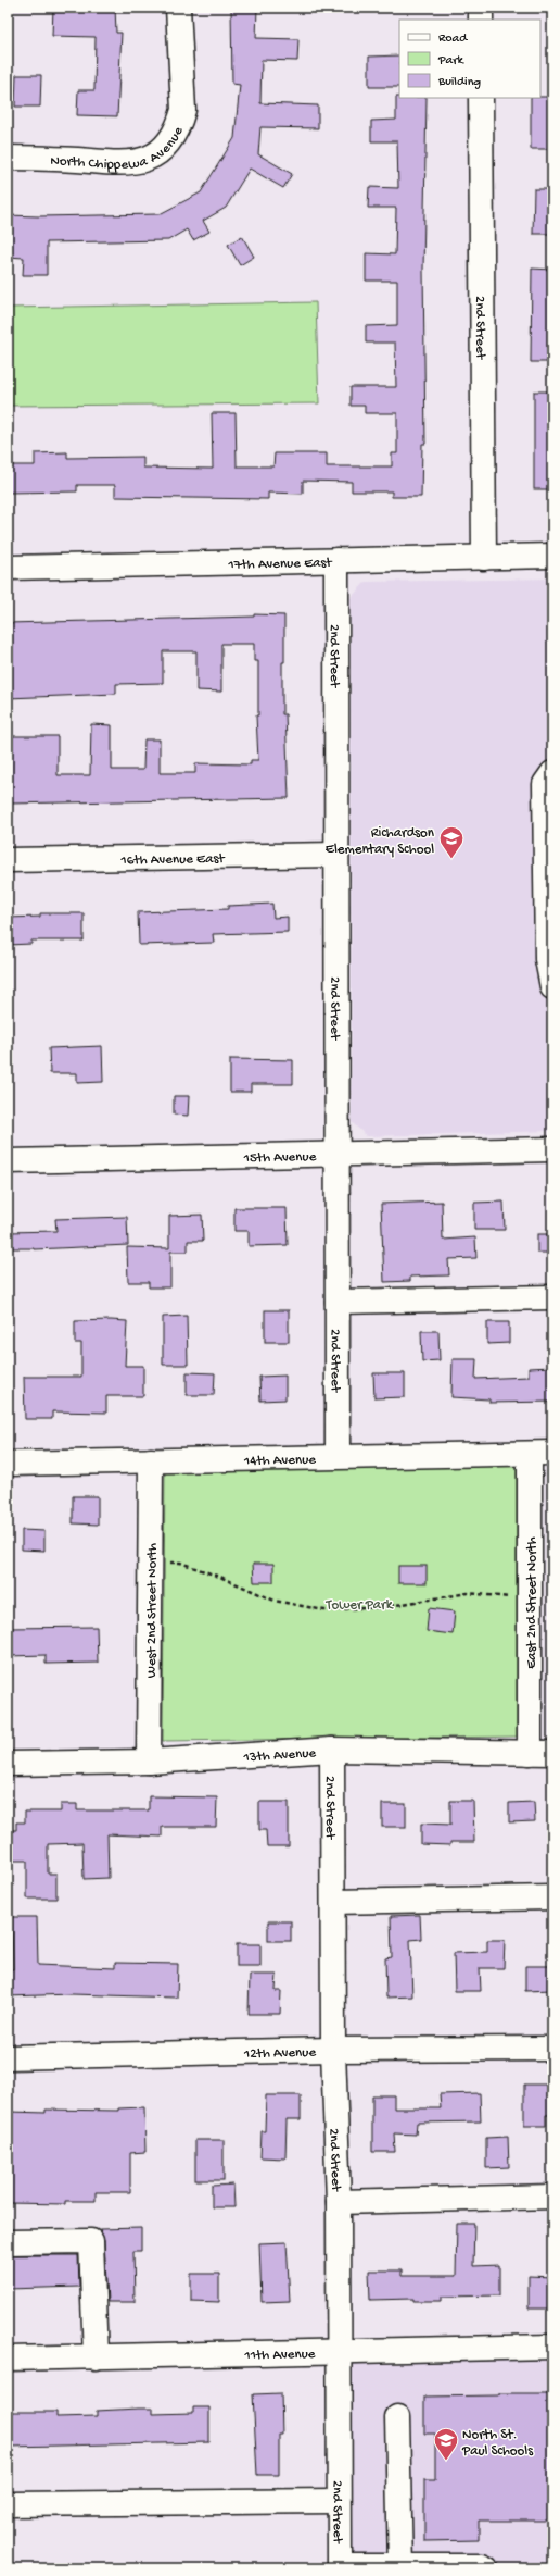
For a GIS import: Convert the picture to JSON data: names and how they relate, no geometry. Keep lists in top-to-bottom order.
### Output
{
  "streets": {
    "street": [
      "North Chippewa Avenue",
      "2nd Street",
      "17th Avenue East",
      "16th Avenue East",
      "15th Avenue",
      "14th Avenue",
      "East 2nd Street North",
      "West 2nd Street North",
      "13th Avenue",
      "12th Avenue",
      "11th Avenue"
    ]
  },
  "crossings": [
    ["2nd Street", "17th Avenue East"],
    ["2nd Street", "16th Avenue East"],
    ["2nd Street", "15th Avenue"],
    ["2nd Street", "14th Avenue"],
    ["2nd Street", "13th Avenue"],
    ["2nd Street", "12th Avenue"],
    ["2nd Street", "11th Avenue"],
    ["14th Avenue", "East 2nd Street North"],
    ["14th Avenue", "West 2nd Street North"],
    ["East 2nd Street North", "13th Avenue"],
    ["West 2nd Street North", "13th Avenue"]
  ],
  "parks": ["Tower Park"],
  "places": {
    "school or university": ["Richardson Elementary School", "North St. Paul Schools"]
  },
  "legend": ["Road", "Park", "Building"]
}
